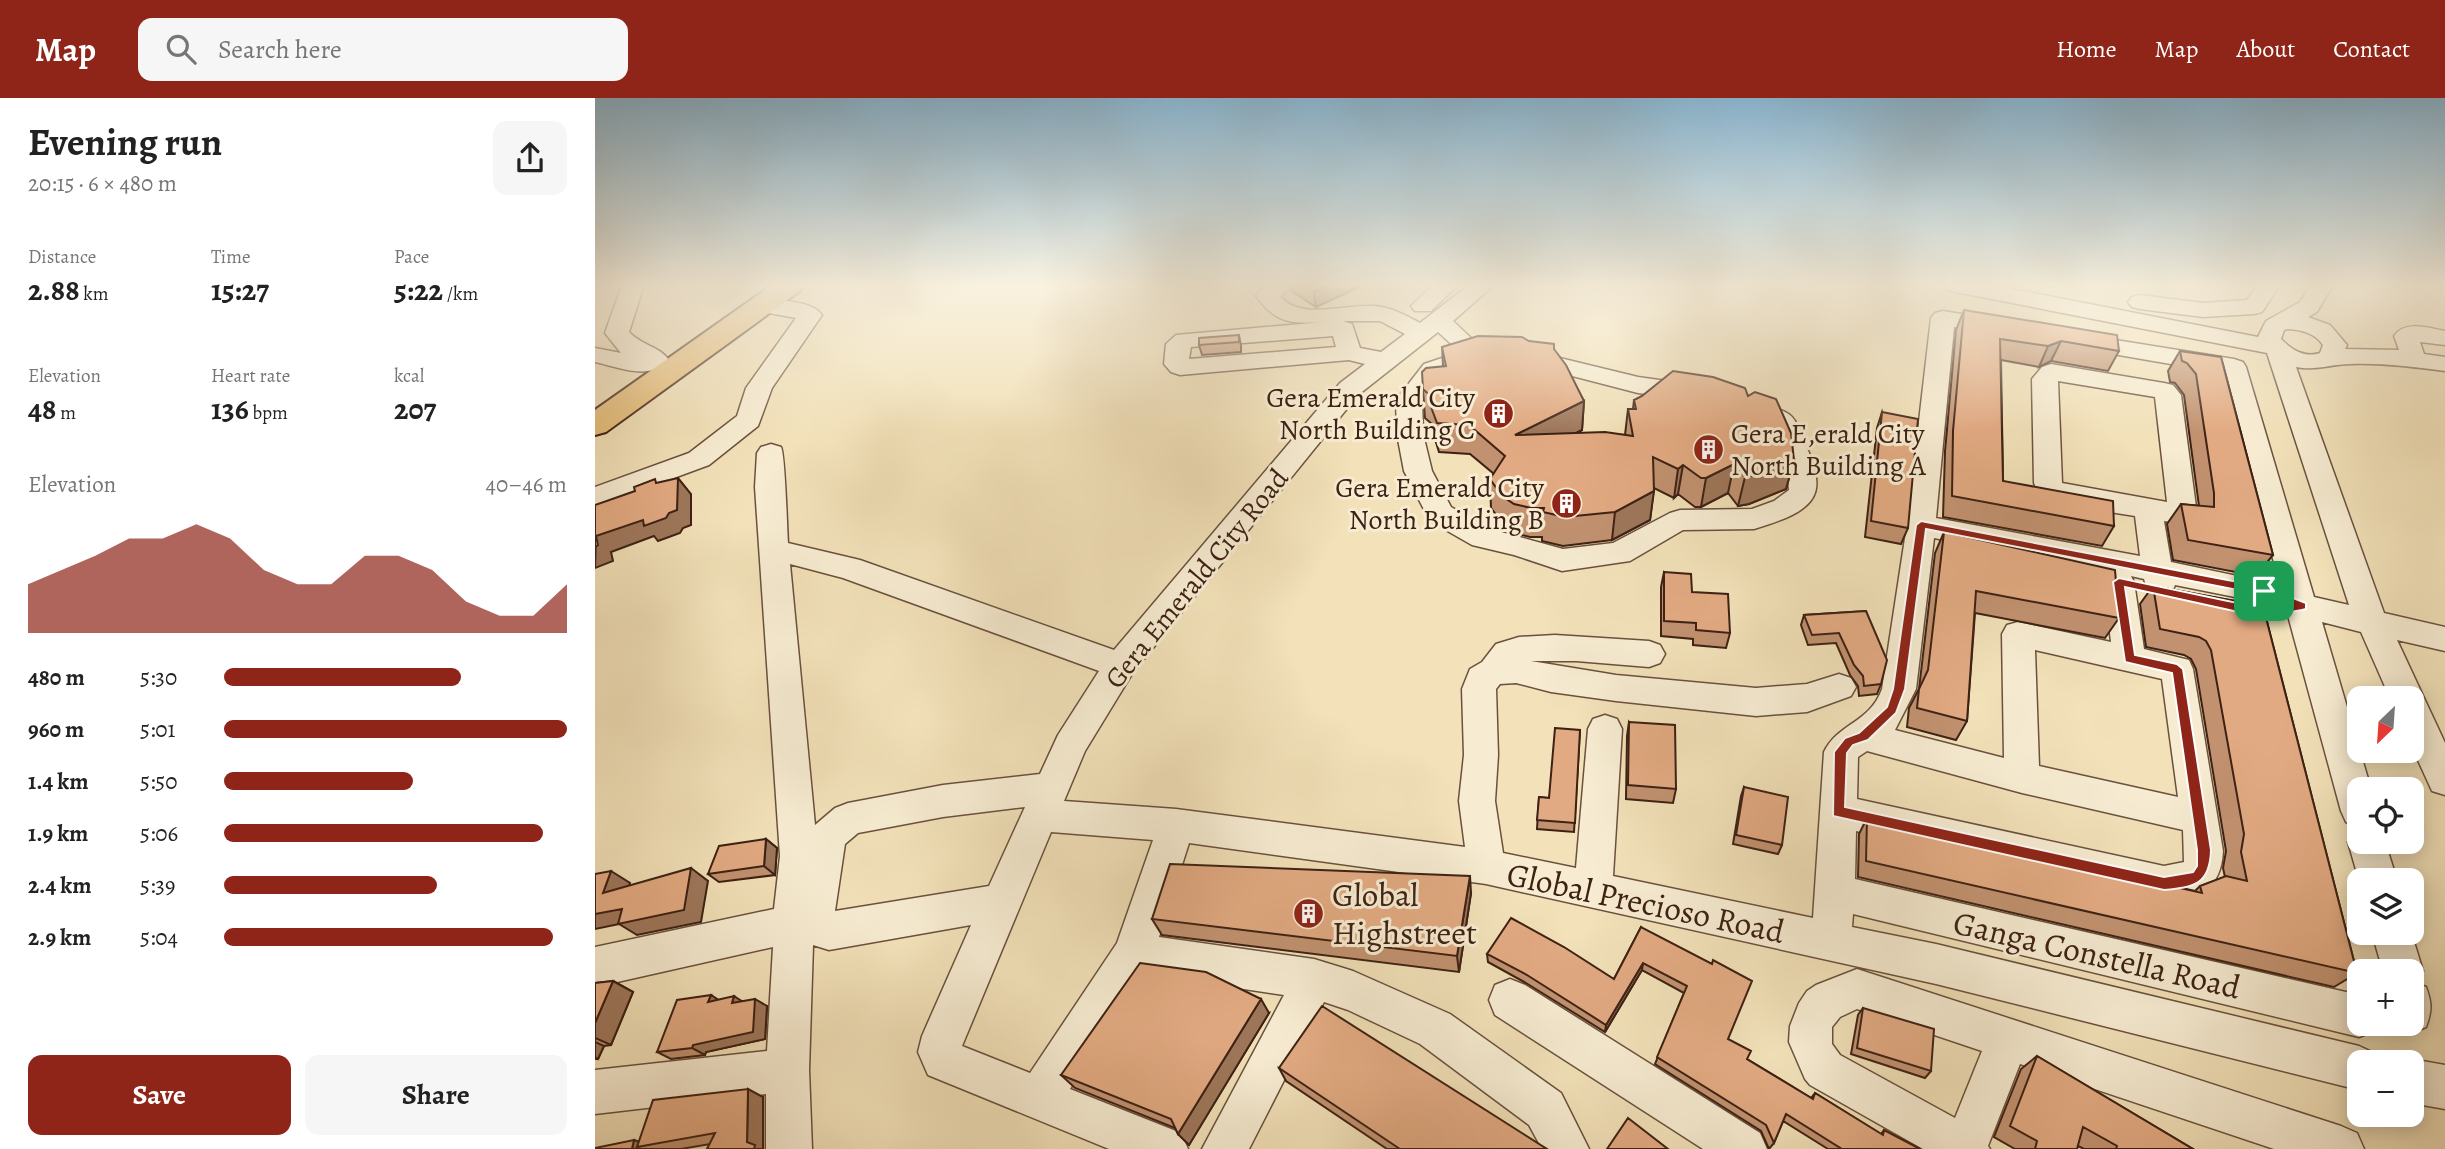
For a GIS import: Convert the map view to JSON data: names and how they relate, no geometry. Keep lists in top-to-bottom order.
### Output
{
  "streets": {
    "street": ["Gera Emerald City Road", "Global Precioso Road", "Ganga Constella Road"]
  },
  "crossings": [
    ["Gera Emerald City Road", "Global Precioso Road"]
  ],
  "places": {
    "building": [
      "Gera Emerald City North Building C",
      "Gera E,erald City North Building A",
      "Gera Emerald City North Building B",
      "Global Highstreet"
    ]
  },
  "north": "bottom left",
  "page": {
    "header": "Map",
    "search": "Search here",
    "nav": [
      "Home",
      "Map",
      "About",
      "Contact"
    ],
    "heading": ["Evening run", "20:15 · 6 × 480 m"],
    "stats": [
      ["Distance", "2.88 km"],
      ["Time", "15:27"],
      ["Pace", "5:22 /km"],
      ["Elevation", "48 m"],
      ["Heart rate", "136 bpm"],
      ["kcal", "207"]
    ],
    "chart": ["Elevation", "40–46 m"],
    "list": [
      {
        "name": "480 m",
        "note": "5:30"
      },
      {
        "name": "960 m",
        "note": "5:01"
      },
      {
        "name": "1.4 km",
        "note": "5:50"
      },
      {
        "name": "1.9 km",
        "note": "5:06"
      },
      {
        "name": "2.4 km",
        "note": "5:39"
      },
      {
        "name": "2.9 km",
        "note": "5:04"
      }
    ],
    "map_buttons": ["+", "−"],
    "buttons": ["Save", "Share"]
  }
}
